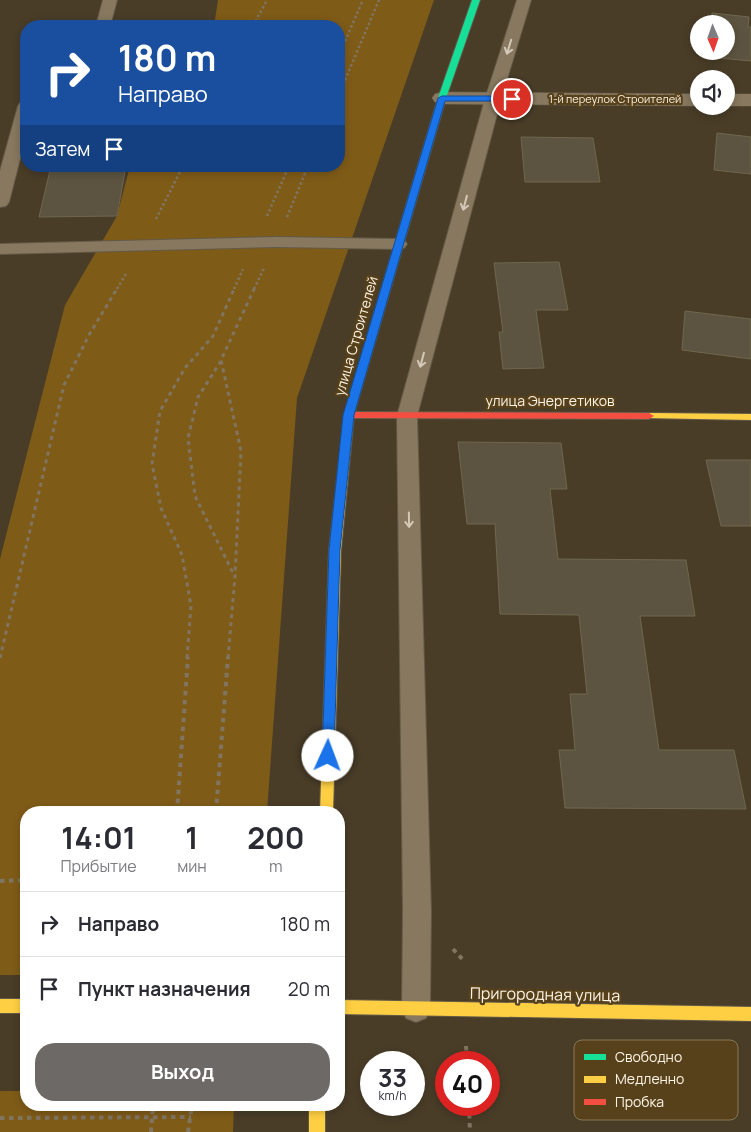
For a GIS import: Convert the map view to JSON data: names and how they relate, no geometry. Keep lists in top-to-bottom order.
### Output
{
  "streets": {
    "street": [
      "1-й переулок Строителей",
      "улица Строителей",
      "улица Энергетиков",
      "Пригородная улица"
    ]
  },
  "crossings": [
    ["1-й переулок Строителей", "улица Строителей"],
    ["улица Строителей", "улица Энергетиков"]
  ],
  "legend": ["Свободно", "Медленно", "Пробка"],
  "north": "bottom",
  "page": {
    "turn": ["180 m", "Направо"],
    "then": "Затем",
    "eta": [
      "14:01",
      "Прибытие",
      "1",
      "мин",
      "200",
      "m"
    ],
    "list": [
      {
        "name": "Направо",
        "value": "180 m"
      },
      {
        "name": "Пункт назначения",
        "value": "20 m"
      }
    ],
    "buttons": "Выход",
    "speed": "33 km/h",
    "limit": "40"
  }
}
